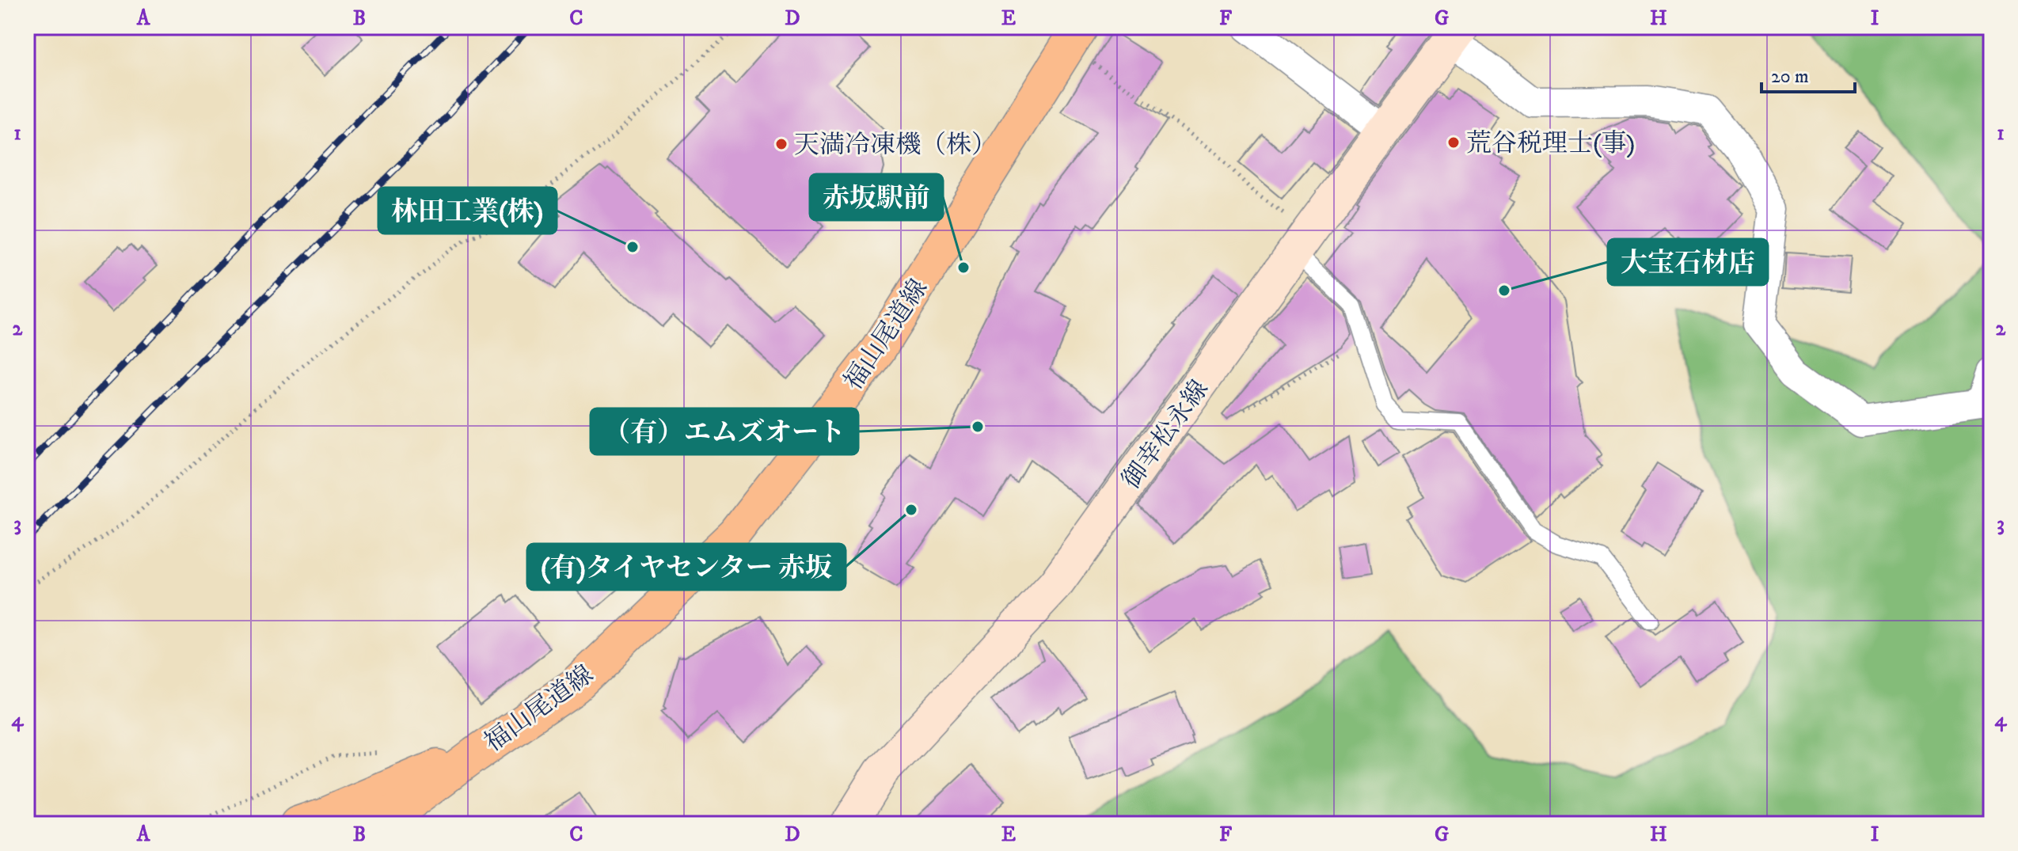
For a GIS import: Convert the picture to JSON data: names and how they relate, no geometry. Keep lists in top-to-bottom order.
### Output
{
  "streets": {
    "main road": ["福山尾道線", "御幸松永線"]
  },
  "places": [
    "荒谷税理士(事)",
    "天満冷凍機（株）",
    "林田工業(株)",
    "赤坂駅前",
    "大宝石材店",
    "（有）エムズオート",
    "(有)タイヤセンター 赤坂"
  ],
  "scale_bar": "20 m",
  "grid": {
    "columns": [
      "A",
      "B",
      "C",
      "D",
      "E",
      "F",
      "G",
      "H",
      "I"
    ],
    "rows": [
      "1",
      "2",
      "3",
      "4"
    ]
  }
}
